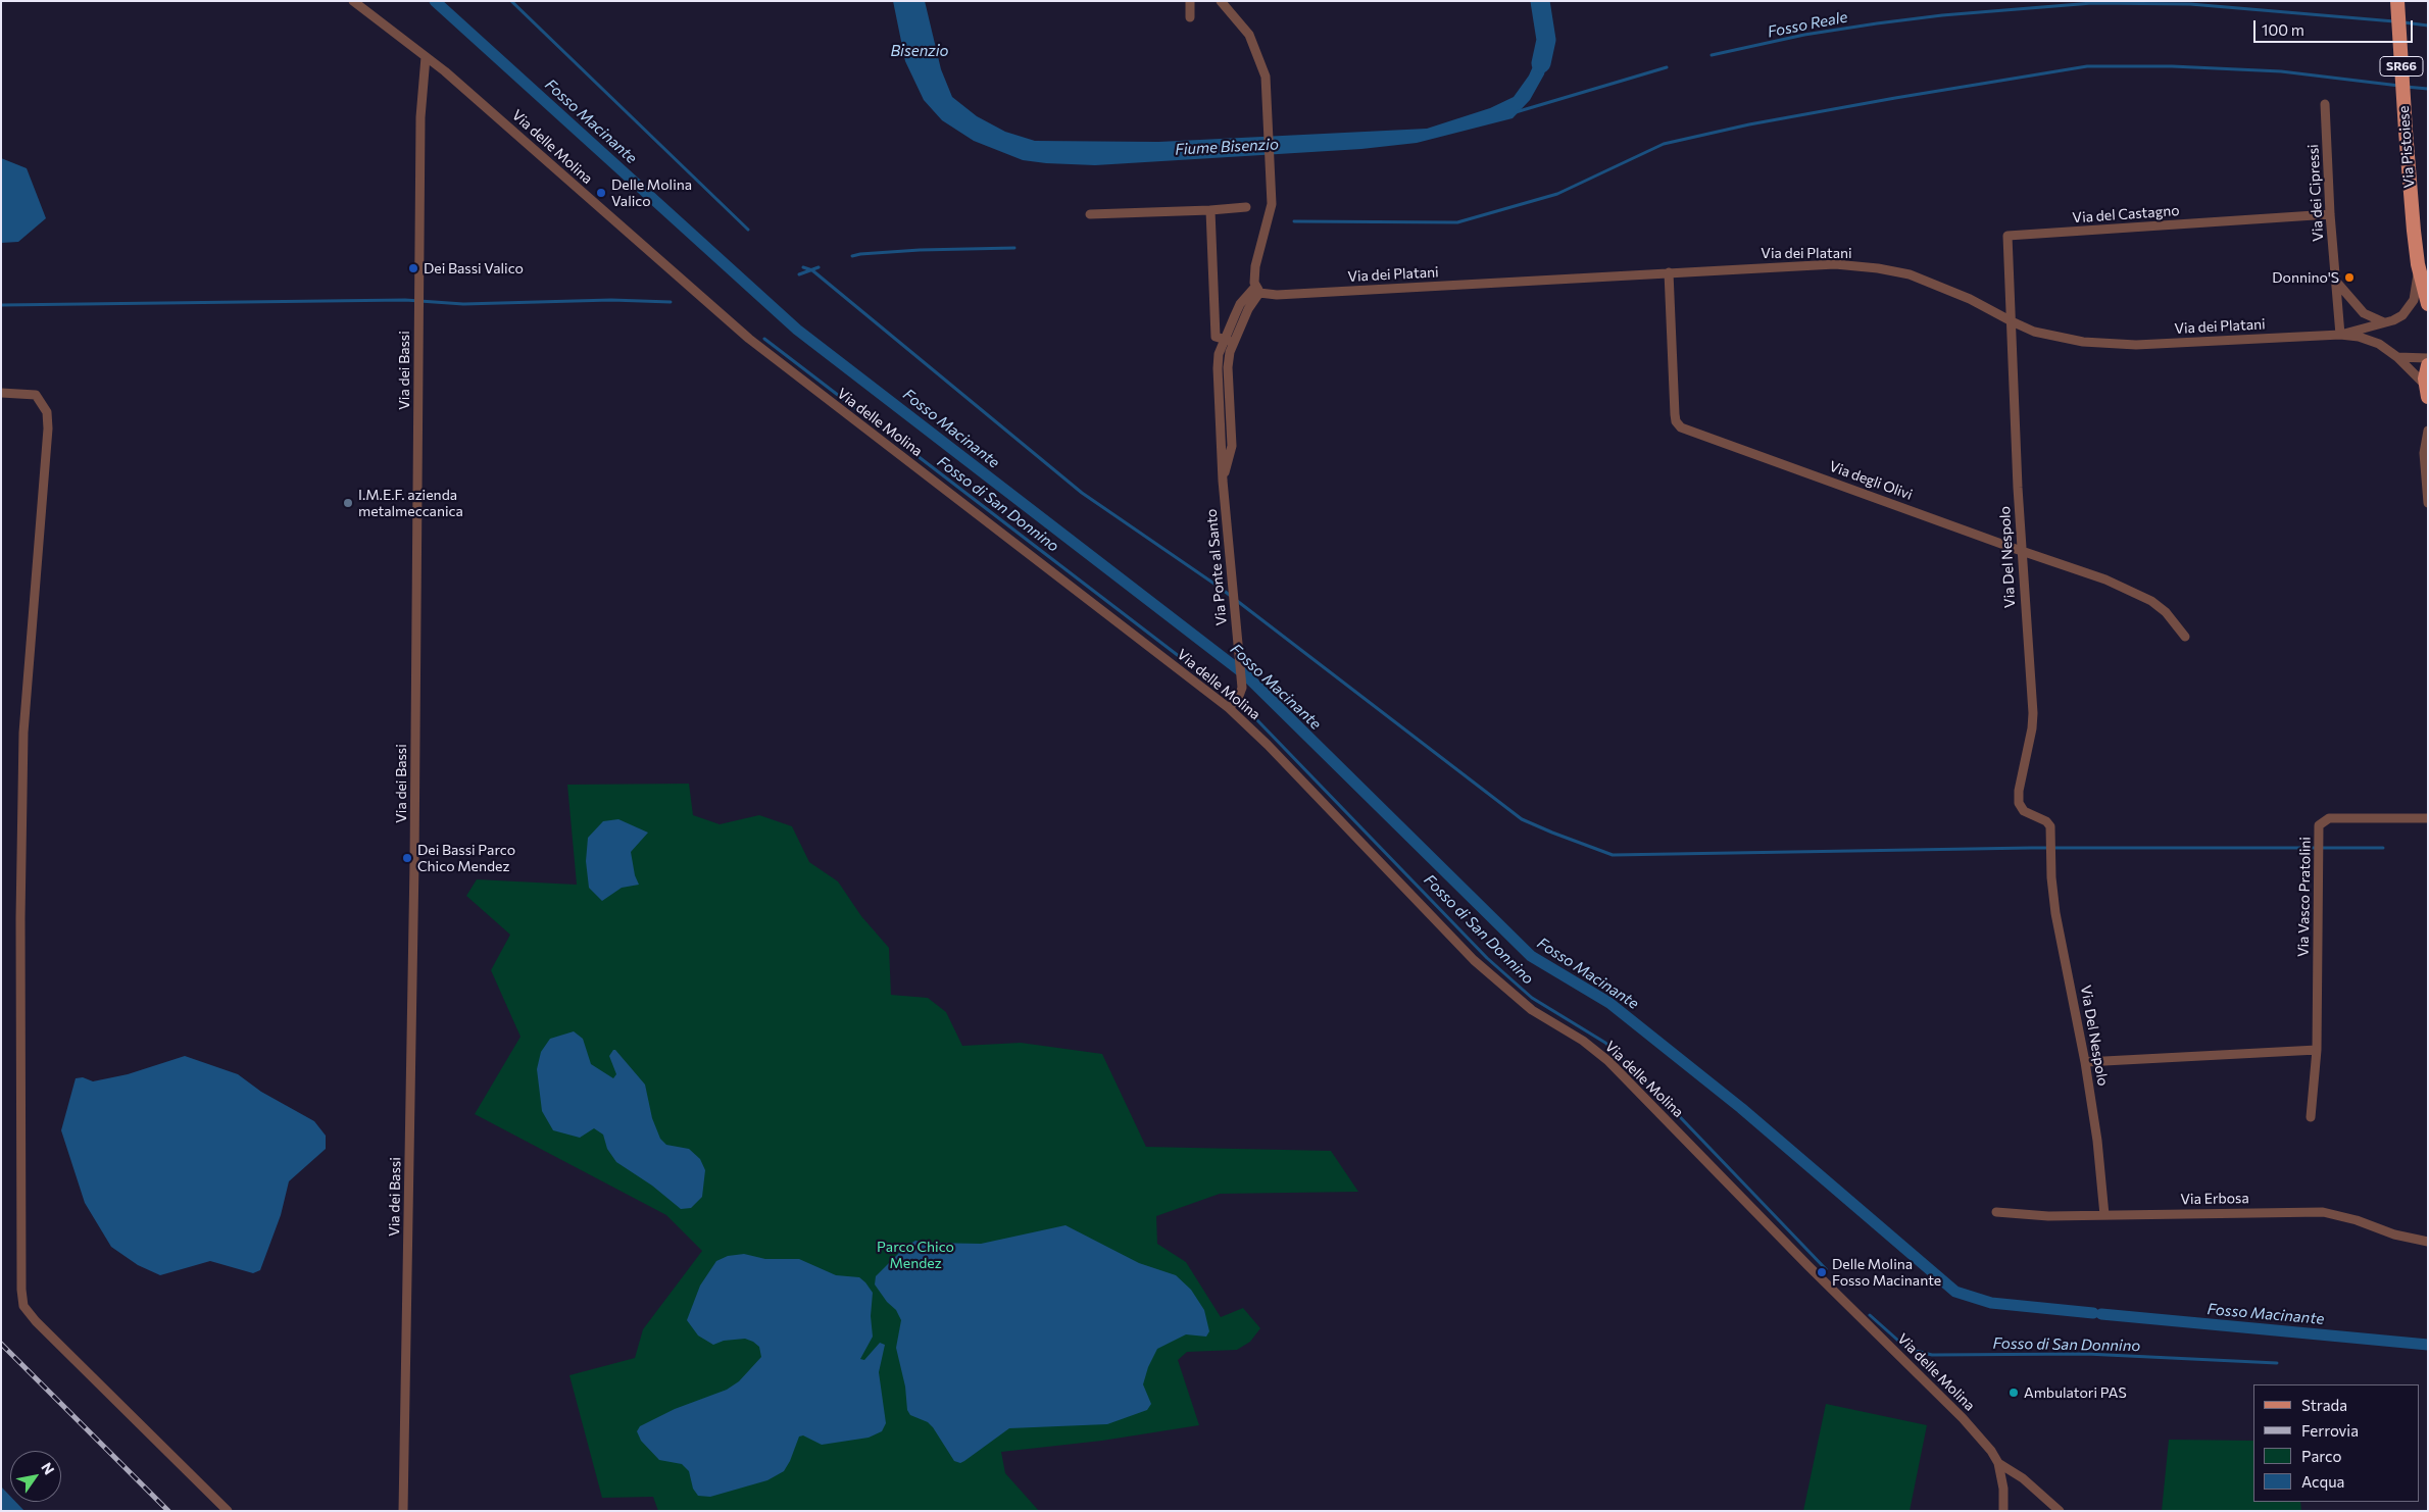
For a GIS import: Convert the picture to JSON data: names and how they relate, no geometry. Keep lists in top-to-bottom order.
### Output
{
  "streets": {
    "main road": ["SR66", "Via Pistoiese"],
    "street": [
      "Via delle Molina",
      "Via dei Cipressi",
      "Via del Castagno",
      "Via dei Platani",
      "Via dei Bassi",
      "Via degli Olivi",
      "Via Del Nespolo",
      "Via Ponte al Santo",
      "Via Vasco Pratolini",
      "Via Erbosa"
    ]
  },
  "crossings": [
    ["Via delle Molina", "Via dei Bassi"],
    ["Via delle Molina", "Via Ponte al Santo"],
    ["Via Pistoiese", "Via dei Platani"],
    ["Via dei Cipressi", "Via del Castagno"],
    ["Via dei Cipressi", "Via dei Platani"],
    ["Via del Castagno", "Via dei Platani"],
    ["Via del Castagno", "Via Del Nespolo"],
    ["Via dei Platani", "Via degli Olivi"],
    ["Via dei Platani", "Via Del Nespolo"],
    ["Via dei Platani", "Via Ponte al Santo"],
    ["Via degli Olivi", "Via Del Nespolo"],
    ["Via Del Nespolo", "Via Erbosa"]
  ],
  "water": [
    "Fosso Reale",
    "Bisenzio",
    "Fosso Macinante",
    "Fiume Bisenzio",
    "Fosso di San Donnino"
  ],
  "parks": ["Parco Chico Mendez"],
  "places": [
    "Delle Molina Valico",
    "Dei Bassi Valico",
    "Donnino'S",
    "I.M.E.F. azienda metalmeccanica",
    "Dei Bassi Parco Chico Mendez",
    "Delle Molina Fosso Macinante",
    "Ambulatori PAS"
  ],
  "legend": [
    "Strada",
    "Ferrovia",
    "Parco",
    "Acqua"
  ],
  "scale_bar": "100 m",
  "north": "top right"
}
